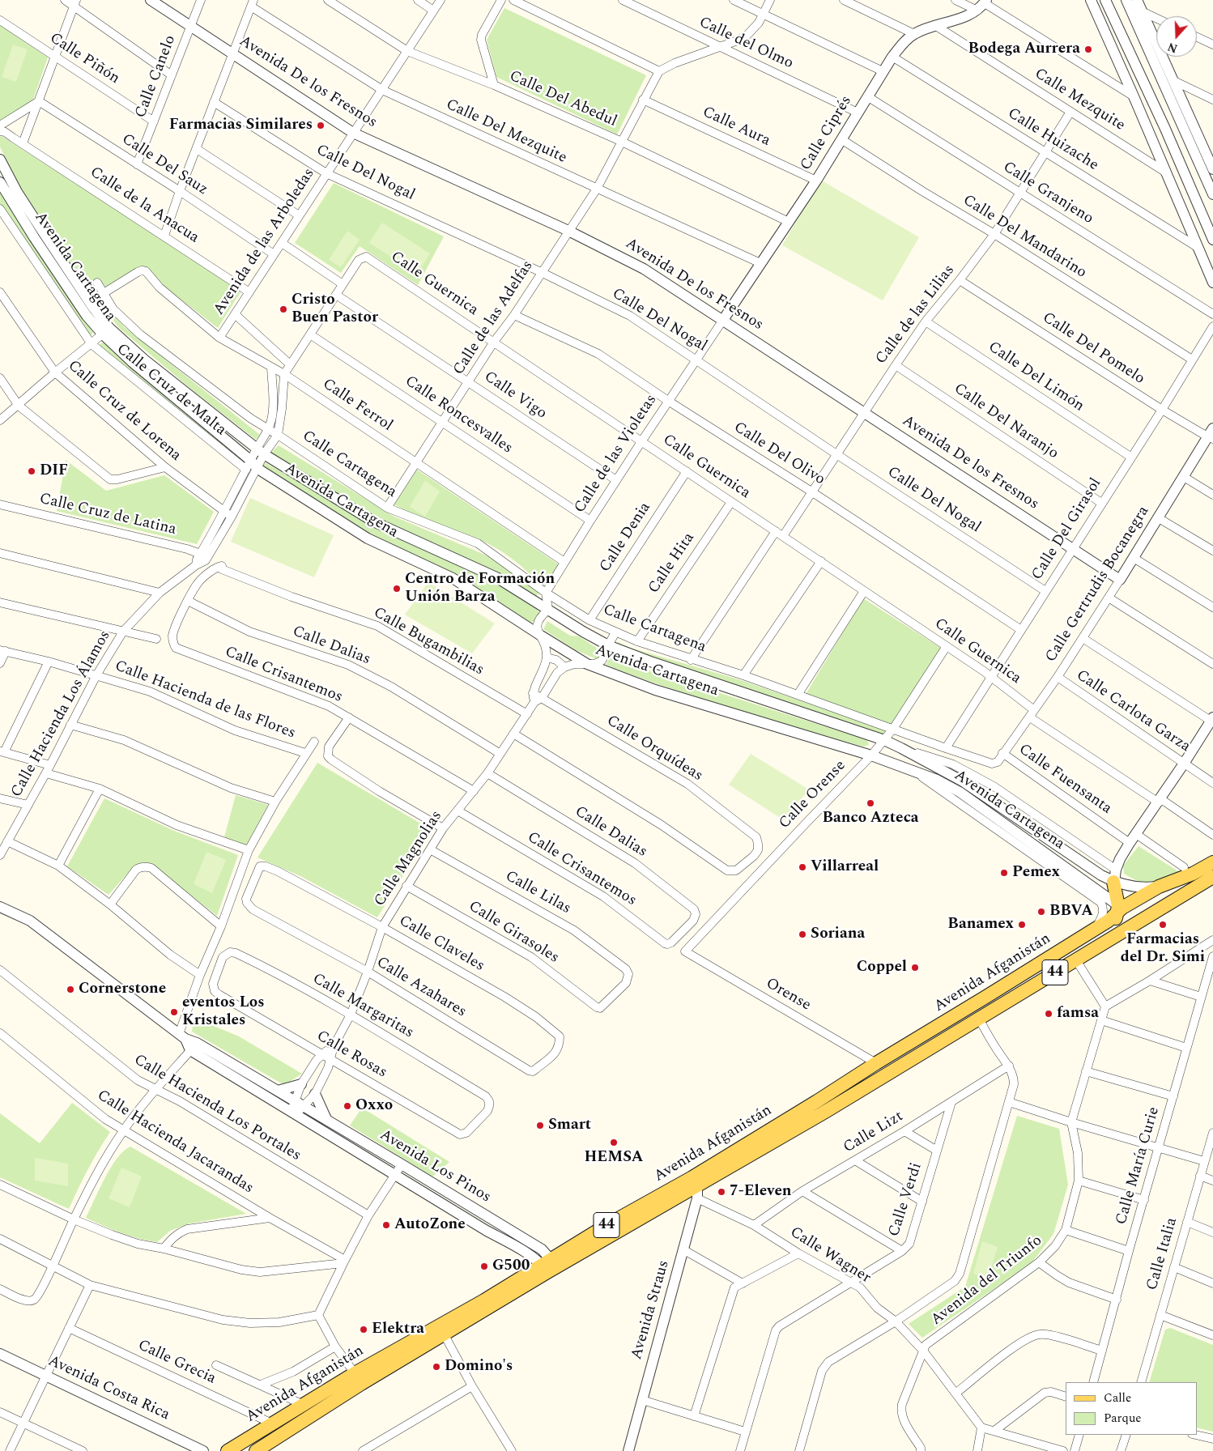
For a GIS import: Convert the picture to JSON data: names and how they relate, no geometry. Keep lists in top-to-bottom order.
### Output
{
  "streets": {
    "main road": ["44", "Avenida Afganistán"],
    "street": [
      "Calle del Olmo",
      "Calle Piñón",
      "Calle Canelo",
      "Avenida De los Fresnos",
      "Calle Del Abedul",
      "Calle Mezquite",
      "Calle Aura",
      "Calle Del Mezquite",
      "Calle Ciprés",
      "Calle Huizache",
      "Calle Del Sauz",
      "Calle Del Nogal",
      "Calle Granjeno",
      "Calle de la Anacua",
      "Calle Del Mandarino",
      "Avenida de las Arboledas",
      "Avenida Cartagena",
      "Calle Guernica",
      "Calle de las Lilias",
      "Calle de las Adelfas",
      "Calle Del Pomelo",
      "Calle Del Limón",
      "Calle Cruz de Malta",
      "Calle Vigo",
      "Calle Ferrol",
      "Calle Cruz de Lorena",
      "Calle Roncesvalles",
      "Calle Del Naranjo",
      "Calle de las Violetas",
      "Calle Del Olivo",
      "Calle Cartagena",
      "Calle Cruz de Latina",
      "Calle Del Girasol",
      "Calle Denia",
      "Calle Hita",
      "Calle Gertrudis Bocanegra",
      "Calle Bugambilias",
      "Calle Dalias",
      "Calle Crisantemos",
      "Calle Hacienda de las Flores",
      "Calle Carlota Garza",
      "Calle Hacienda Los Álamos",
      "Calle Orquídeas",
      "Calle Fuensanta",
      "Calle Orense",
      "Calle Magnolias",
      "Calle Lilas",
      "Calle Girasoles",
      "Calle Claveles",
      "Calle Azahares",
      "Orense",
      "Calle Margaritas",
      "Calle Rosas",
      "Calle Hacienda Los Portales",
      "Calle Lizt",
      "Calle Hacienda Jacarandas",
      "Calle María Curie",
      "Avenida Los Pinos",
      "Calle Verdi",
      "Calle Italia",
      "Calle Wagner",
      "Avenida del Triunfo",
      "Avenida Straus",
      "Calle Grecia",
      "Avenida Costa Rica"
    ]
  },
  "crossings": [
    ["Calle del Olmo", "Calle Ciprés"],
    ["Calle Piñón", "Calle Canelo"],
    ["Calle Canelo", "Avenida De los Fresnos"],
    ["Calle Canelo", "Calle Del Sauz"],
    ["Avenida De los Fresnos", "Calle Ciprés"],
    ["Avenida De los Fresnos", "Avenida de las Arboledas"],
    ["Avenida De los Fresnos", "Calle de las Lilias"],
    ["Avenida De los Fresnos", "Calle de las Adelfas"],
    ["Avenida De los Fresnos", "Calle de las Violetas"],
    ["Avenida De los Fresnos", "Calle Del Girasol"],
    ["Avenida De los Fresnos", "Calle Gertrudis Bocanegra"],
    ["Calle Del Abedul", "Calle Ciprés"],
    ["Calle Del Abedul", "Avenida de las Arboledas"],
    ["Calle Del Abedul", "Calle de las Adelfas"],
    ["Calle Mezquite", "Calle Ciprés"],
    ["Calle Mezquite", "Calle de las Lilias"],
    ["Calle Aura", "Calle Ciprés"],
    ["Calle Aura", "Calle de las Adelfas"],
    ["Calle Del Mezquite", "Calle Ciprés"],
    ["Calle Del Mezquite", "Avenida de las Arboledas"],
    ["Calle Del Mezquite", "Calle de las Adelfas"],
    ["Calle Ciprés", "Calle Huizache"],
    ["Calle Ciprés", "Calle Granjeno"],
    ["Calle Ciprés", "Calle Del Mandarino"],
    ["Calle Ciprés", "Calle de las Violetas"],
    ["Calle Huizache", "Calle de las Lilias"],
    ["Calle Del Sauz", "Avenida de las Arboledas"],
    ["Calle Del Nogal", "Avenida de las Arboledas"],
    ["Calle Del Nogal", "Calle de las Lilias"],
    ["Calle Del Nogal", "Calle de las Adelfas"],
    ["Calle Del Nogal", "Calle de las Violetas"],
    ["Calle Del Nogal", "Calle Del Girasol"],
    ["Calle Granjeno", "Calle de las Lilias"],
    ["Calle de la Anacua", "Avenida de las Arboledas"],
    ["Calle Del Mandarino", "Calle de las Lilias"],
    ["Calle Del Mandarino", "Calle Del Girasol"],
    ["Avenida de las Arboledas", "Calle Ferrol"],
    ["Avenida Cartagena", "Calle Cruz de Malta"],
    ["Avenida Cartagena", "Calle Orense"],
    ["Avenida Cartagena", "Avenida Afganistán"],
    ["Calle Guernica", "Calle de las Lilias"],
    ["Calle Guernica", "Calle de las Adelfas"],
    ["Calle Guernica", "Calle de las Violetas"],
    ["Calle Guernica", "Calle Del Girasol"],
    ["Calle Guernica", "Calle Denia"],
    ["Calle Guernica", "Calle Hita"],
    ["Calle Guernica", "Calle Gertrudis Bocanegra"],
    ["Calle Guernica", "Calle Orense"],
    ["Calle de las Lilias", "Calle Del Pomelo"],
    ["Calle de las Lilias", "Calle Del Limón"],
    ["Calle de las Lilias", "Calle Del Naranjo"],
    ["Calle de las Lilias", "Calle Del Olivo"],
    ["Calle de las Adelfas", "Calle Vigo"],
    ["Calle de las Adelfas", "Calle Ferrol"],
    ["Calle de las Adelfas", "Calle Roncesvalles"],
    ["Calle de las Adelfas", "Calle Del Olivo"],
    ["Calle de las Adelfas", "Calle Cartagena"],
    ["Calle Del Pomelo", "Calle Del Girasol"],
    ["Calle Del Pomelo", "Calle Gertrudis Bocanegra"],
    ["Calle Del Limón", "Calle Del Girasol"],
    ["Calle Cruz de Malta", "Calle Ferrol"],
    ["Calle Cruz de Malta", "Calle Cartagena"],
    ["Calle Vigo", "Calle de las Violetas"],
    ["Calle Ferrol", "Calle de las Violetas"],
    ["Calle Roncesvalles", "Calle de las Violetas"],
    ["Calle Del Naranjo", "Calle Del Girasol"],
    ["Calle de las Violetas", "Calle Del Olivo"],
    ["Calle de las Violetas", "Calle Cartagena"],
    ["Calle Del Olivo", "Calle Del Girasol"],
    ["Calle Cartagena", "Calle Denia"],
    ["Calle Cartagena", "Calle Hita"],
    ["Calle Cartagena", "Calle Fuensanta"],
    ["Calle Cartagena", "Calle Orense"],
    ["Calle Cruz de Latina", "Calle Hacienda Los Álamos"],
    ["Calle Del Girasol", "Calle Fuensanta"],
    ["Calle Gertrudis Bocanegra", "Calle Carlota Garza"],
    ["Calle Gertrudis Bocanegra", "Calle Fuensanta"],
    ["Calle Bugambilias", "Calle Dalias"],
    ["Calle Bugambilias", "Calle Crisantemos"],
    ["Calle Bugambilias", "Calle Magnolias"],
    ["Calle Dalias", "Calle Crisantemos"],
    ["Calle Dalias", "Calle Magnolias"],
    ["Calle Crisantemos", "Calle Magnolias"],
    ["Calle Hacienda de las Flores", "Calle Hacienda Los Álamos"],
    ["Calle Orquídeas", "Calle Magnolias"],
    ["Calle Fuensanta", "Calle Orense"],
    ["Calle Orense", "Orense"],
    ["Calle Magnolias", "Calle Lilas"],
    ["Calle Magnolias", "Calle Girasoles"],
    ["Calle Magnolias", "Calle Claveles"],
    ["Calle Magnolias", "Calle Azahares"],
    ["Calle Magnolias", "Calle Margaritas"],
    ["Calle Magnolias", "Calle Rosas"],
    ["Calle Magnolias", "Avenida Los Pinos"],
    ["Calle Lilas", "Calle Girasoles"],
    ["Calle Claveles", "Calle Azahares"],
    ["Avenida Afganistán", "Orense"],
    ["Avenida Afganistán", "Avenida Los Pinos"],
    ["Avenida Afganistán", "Calle Wagner"],
    ["Avenida Afganistán", "Avenida del Triunfo"],
    ["Avenida Afganistán", "Avenida Straus"],
    ["Avenida Afganistán", "Calle Grecia"],
    ["Calle Margaritas", "Calle Rosas"],
    ["Calle Lizt", "Calle Verdi"],
    ["Calle Lizt", "Calle Wagner"],
    ["Calle Lizt", "Avenida del Triunfo"],
    ["Calle Verdi", "Calle Wagner"],
    ["Calle Wagner", "Avenida del Triunfo"],
    ["Calle Wagner", "Avenida Straus"]
  ],
  "places": [
    "Bodega Aurrera",
    "Farmacias Similares",
    "Cristo Buen Pastor",
    "DIF",
    "Centro de Formación Unión Barza",
    "Banco Azteca",
    "Villarreal",
    "Pemex",
    "BBVA",
    "Banamex",
    "Farmacias del Dr. Simi",
    "Soriana",
    "Coppel",
    "Cornerstone",
    "eventos Los Kristales",
    "famsa",
    "Oxxo",
    "Smart",
    "HEMSA",
    "7-Eleven",
    "AutoZone",
    "G500",
    "Elektra",
    "Domino's"
  ],
  "legend": ["Calle", "Parque"],
  "north": "bottom"
}
